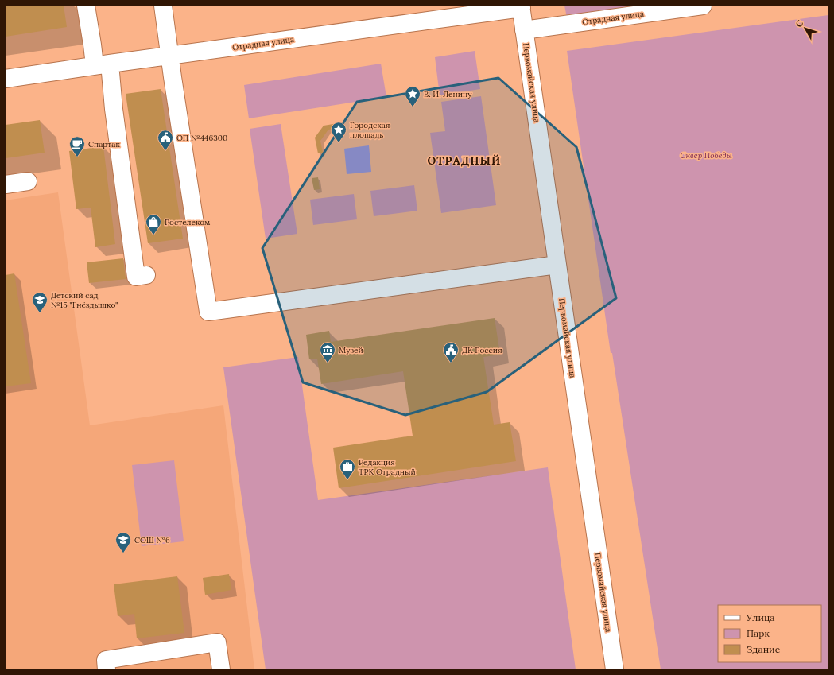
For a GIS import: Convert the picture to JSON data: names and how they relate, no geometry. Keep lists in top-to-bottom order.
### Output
{
  "streets": {
    "street": ["Отрадная улица", "Первомайская улица"]
  },
  "crossings": [
    ["Отрадная улица", "Первомайская улица"]
  ],
  "districts": ["ОТРАДНЫЙ"],
  "parks": ["Сквер Победы"],
  "places": {
    "place": ["В. И. Ленину", "Городская площадь"],
    "public building": ["ОП №446300", "ДК Россия"],
    "cafe": ["Спартак"],
    "shop": ["Ростелеком"],
    "school or university": ["Детский сад №15 \"Гнёздышко\"", "СОШ №6"],
    "museum": ["Музей"],
    "office": ["Редакция ТРК Отрадный"]
  },
  "legend": ["Улица", "Парк", "Здание"],
  "north": "top left"
}
